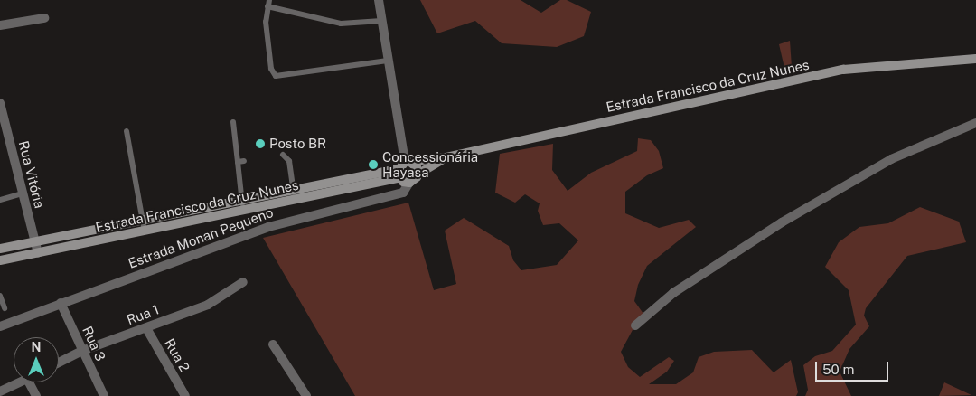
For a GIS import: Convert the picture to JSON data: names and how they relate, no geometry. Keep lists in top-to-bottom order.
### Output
{
  "streets": {
    "main road": ["Estrada Francisco da Cruz Nunes"],
    "street": [
      "Rua Vitória",
      "Estrada Monan Pequeno",
      "Rua 1",
      "Rua 3",
      "Rua 2"
    ]
  },
  "crossings": [
    ["Estrada Francisco da Cruz Nunes", "Rua Vitória"],
    ["Estrada Francisco da Cruz Nunes", "Estrada Monan Pequeno"],
    ["Estrada Monan Pequeno", "Rua 3"],
    ["Rua 1", "Rua 3"],
    ["Rua 1", "Rua 2"]
  ],
  "places": ["Posto BR", "Concessionária Hayasa"],
  "scale_bar": "50 m",
  "north": "top"
}
